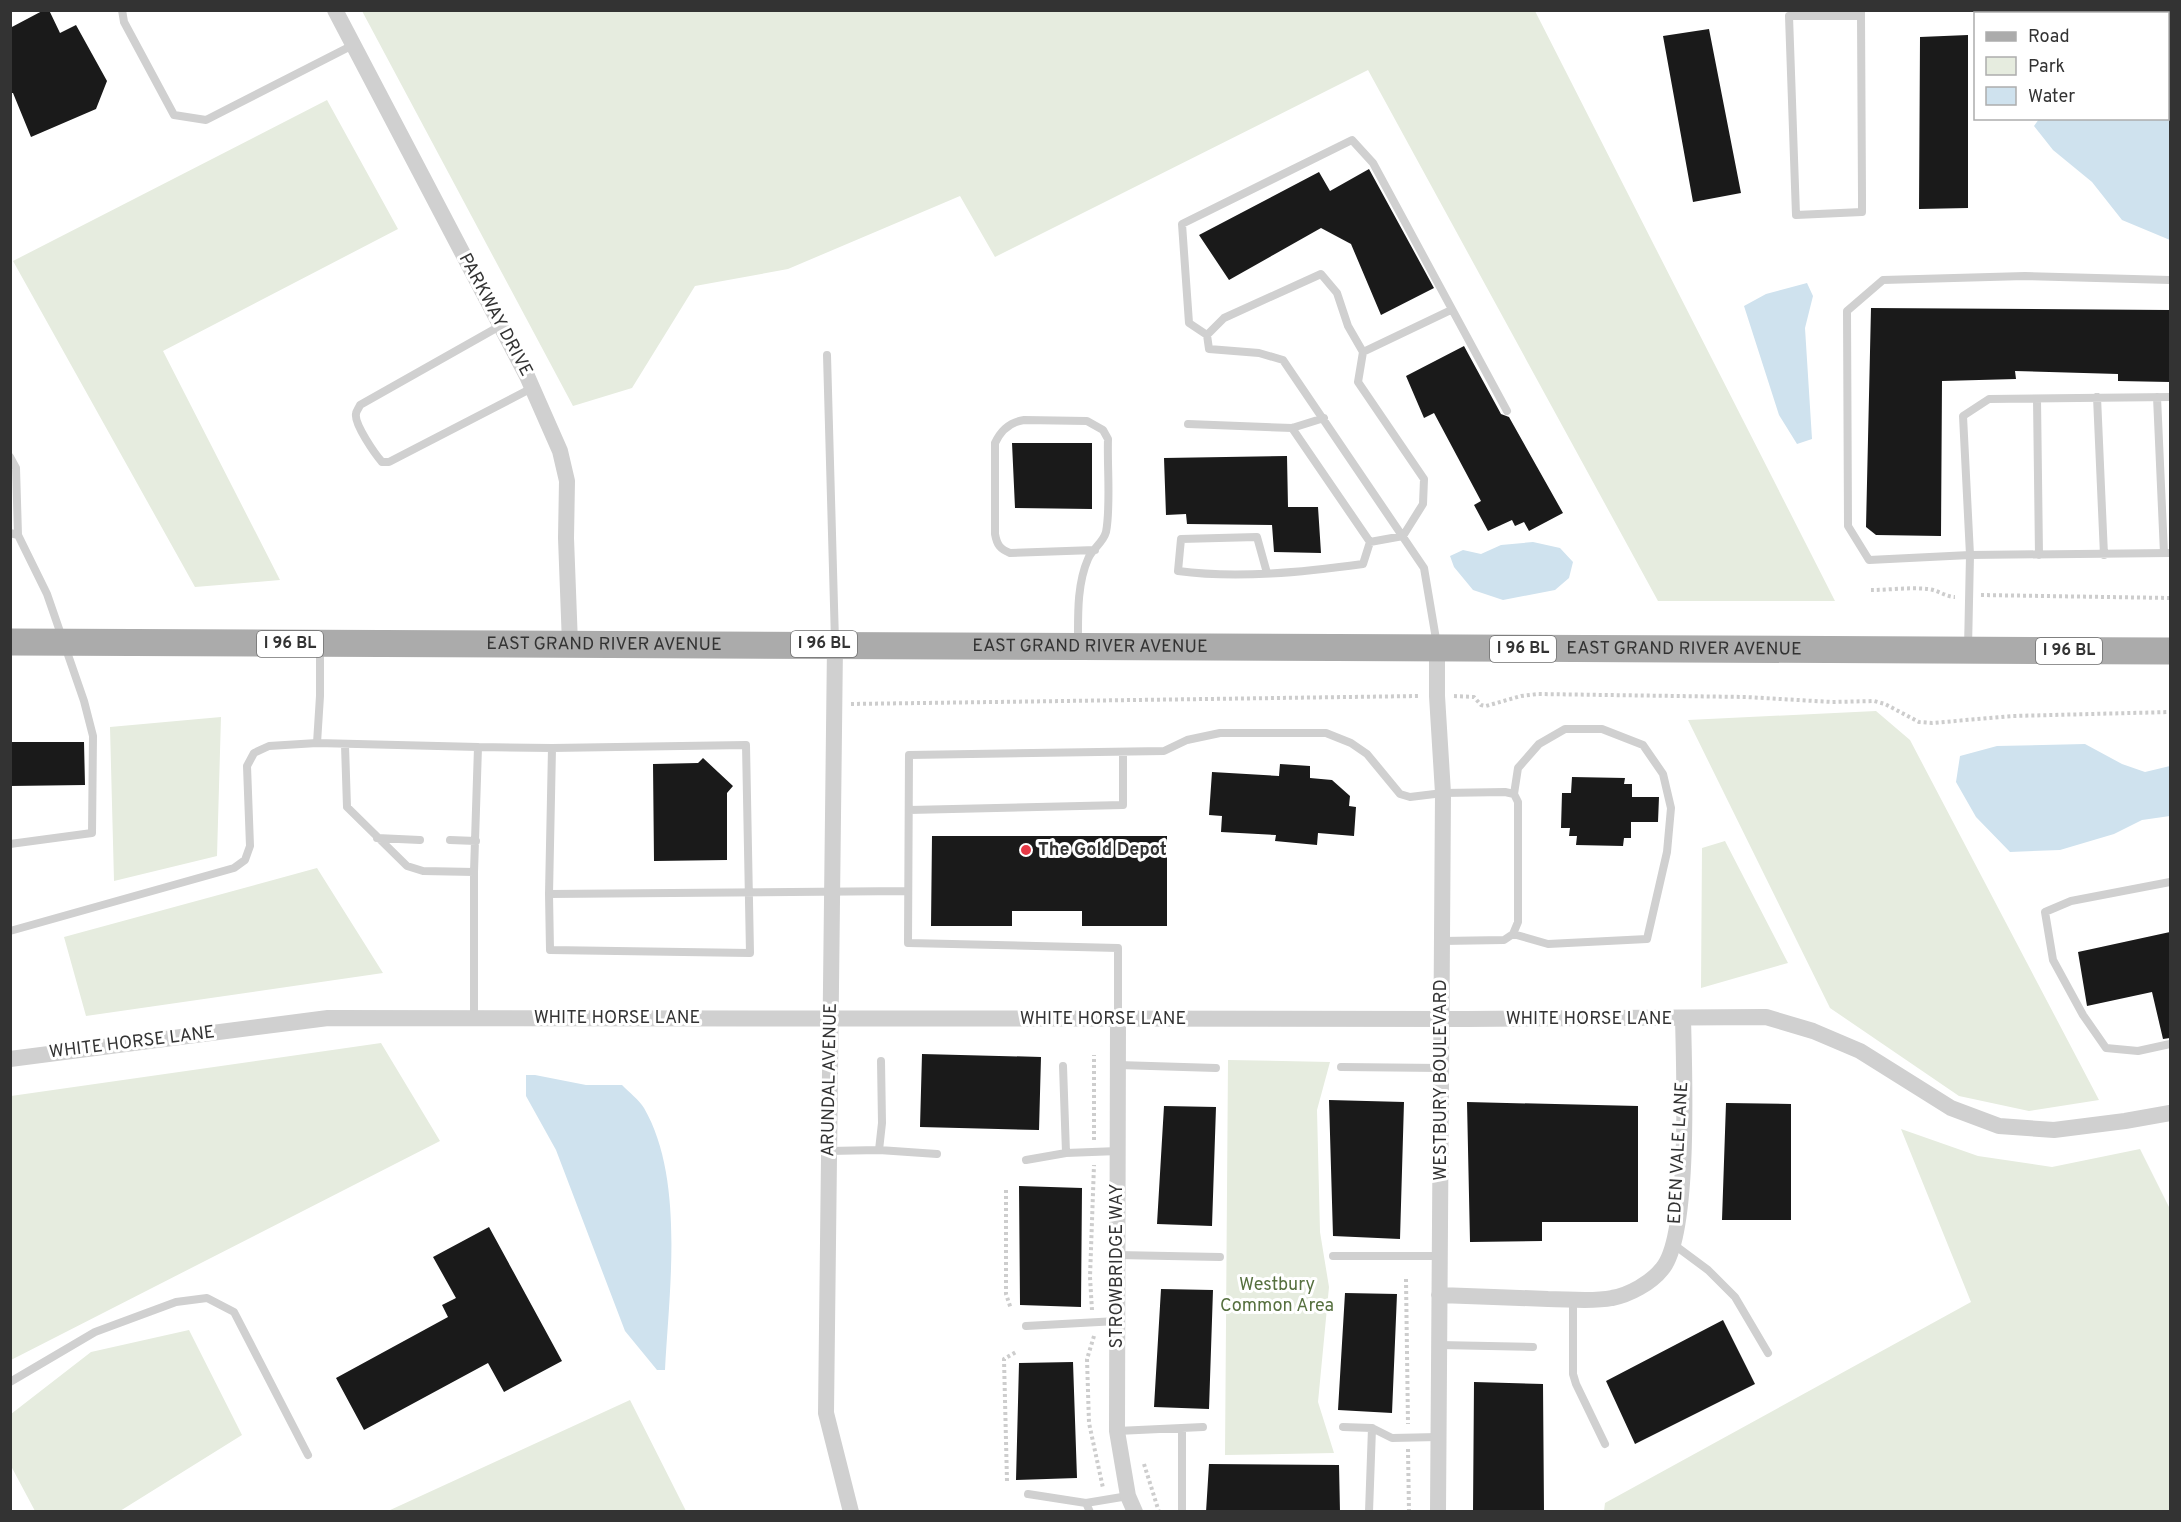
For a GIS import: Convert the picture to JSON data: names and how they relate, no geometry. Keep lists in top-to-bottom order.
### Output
{
  "streets": {
    "main road": ["I 96 BL", "EAST GRAND RIVER AVENUE"],
    "street": [
      "PARKWAY DRIVE",
      "WHITE HORSE LANE",
      "ARUNDAL AVENUE",
      "WESTBURY BOULEVARD",
      "EDEN VALE LANE",
      "STROWBRIDGE WAY"
    ]
  },
  "crossings": [
    ["PARKWAY DRIVE", "EAST GRAND RIVER AVENUE"],
    ["EAST GRAND RIVER AVENUE", "ARUNDAL AVENUE"],
    ["EAST GRAND RIVER AVENUE", "WESTBURY BOULEVARD"],
    ["WHITE HORSE LANE", "ARUNDAL AVENUE"],
    ["WHITE HORSE LANE", "WESTBURY BOULEVARD"],
    ["WHITE HORSE LANE", "EDEN VALE LANE"],
    ["WHITE HORSE LANE", "STROWBRIDGE WAY"],
    ["WESTBURY BOULEVARD", "EDEN VALE LANE"]
  ],
  "parks": ["Westbury Common Area"],
  "places": ["The Gold Depot"],
  "legend": ["Road", "Park", "Water"]
}
